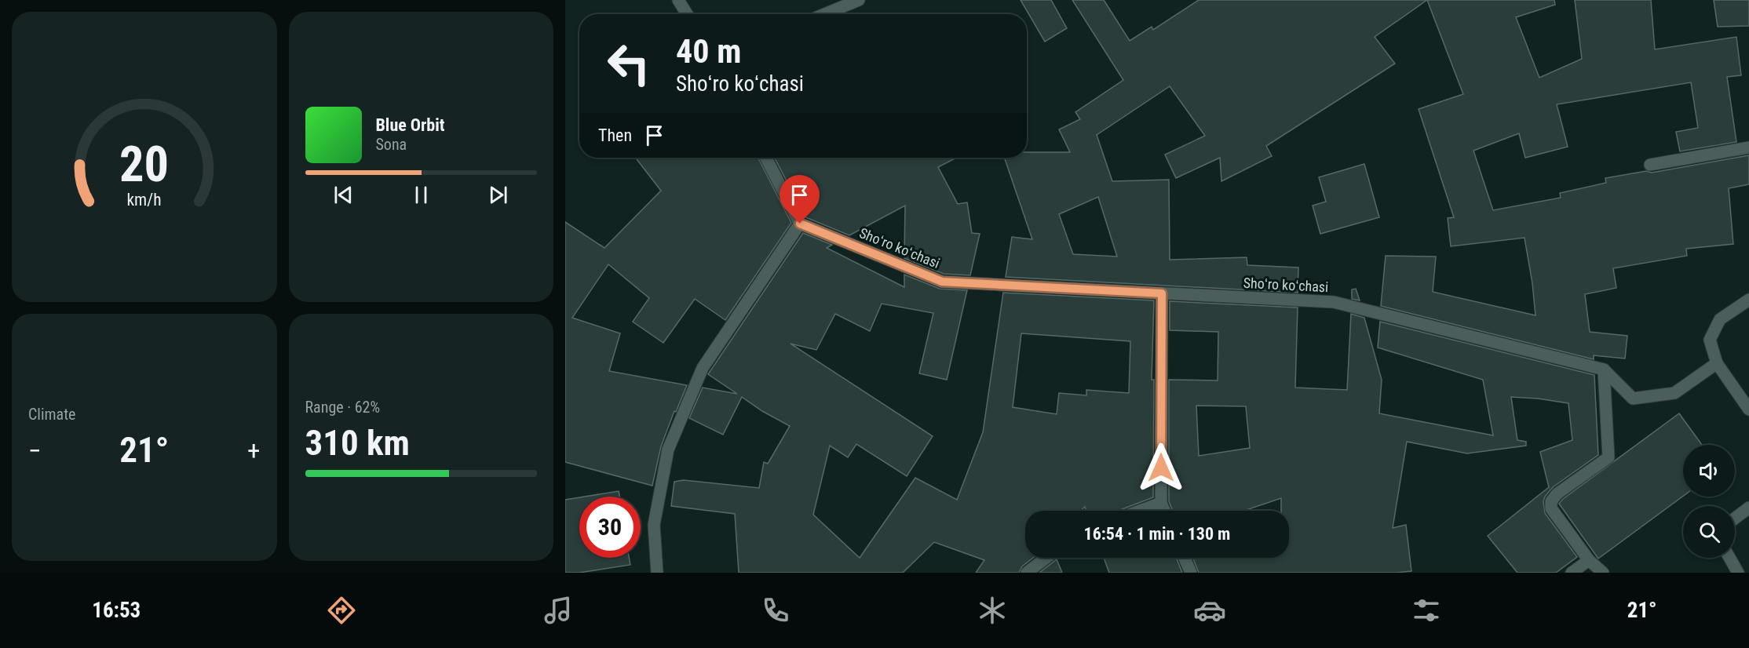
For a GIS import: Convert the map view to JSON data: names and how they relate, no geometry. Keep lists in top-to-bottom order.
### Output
{
  "streets": {
    "street": ["Shoʻro koʻchasi"]
  },
  "page": {
    "turn": ["40 m", "Shoʻro koʻchasi"],
    "song": ["Blue Orbit", "Sona"],
    "then": "Then",
    "tile": [
      "Climate",
      ["Range · 62%", "310 km"]
    ],
    "heat": ["−", "21°", "+"],
    "limit": "30",
    "trip": "16:54 · 1 min · 130 m",
    "tabs": ["16:53", "21°"],
    "gauge": ["20", "km/h"]
  }
}
